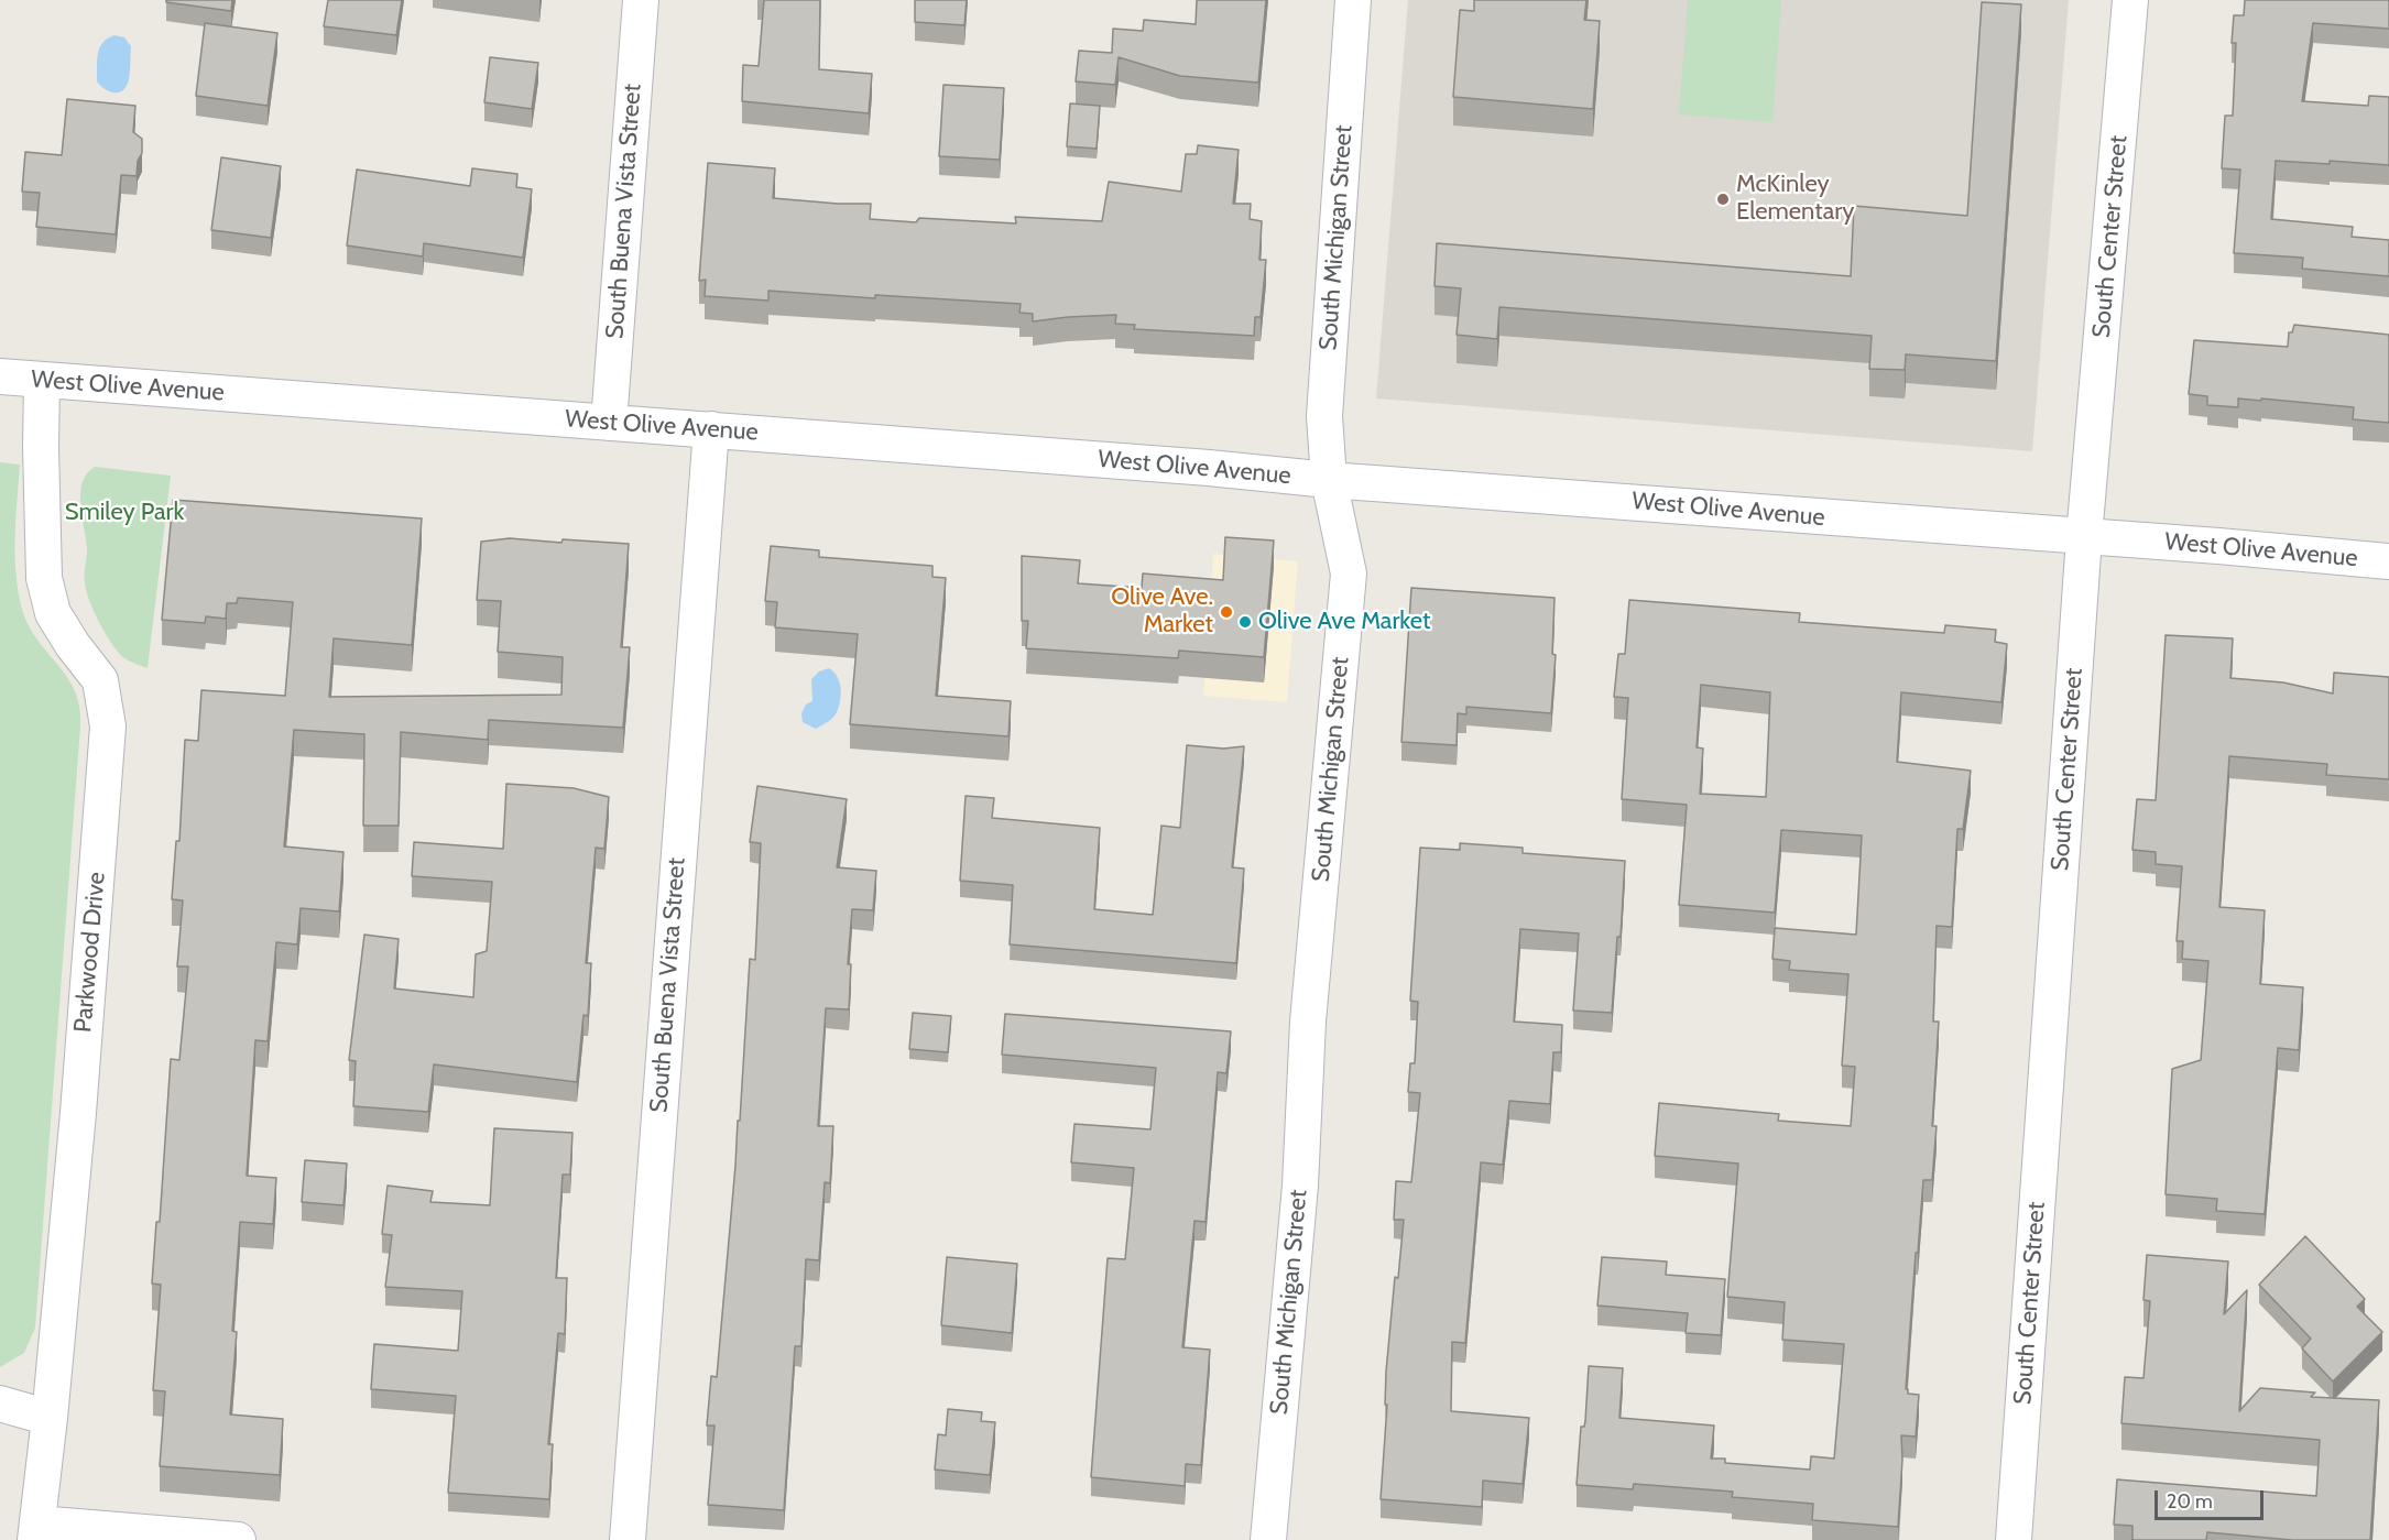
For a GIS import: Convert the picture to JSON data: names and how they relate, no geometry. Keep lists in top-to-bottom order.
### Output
{
  "streets": {
    "street": [
      "South Buena Vista Street",
      "South Center Street",
      "South Michigan Street",
      "West Olive Avenue",
      "Parkwood Drive"
    ]
  },
  "crossings": [
    ["South Buena Vista Street", "West Olive Avenue"],
    ["South Center Street", "West Olive Avenue"],
    ["South Michigan Street", "West Olive Avenue"],
    ["West Olive Avenue", "Parkwood Drive"]
  ],
  "parks": ["Smiley Park"],
  "places": ["McKinley Elementary", "Olive Ave. Market", "Olive Ave Market"],
  "scale_bar": "20 m"
}
